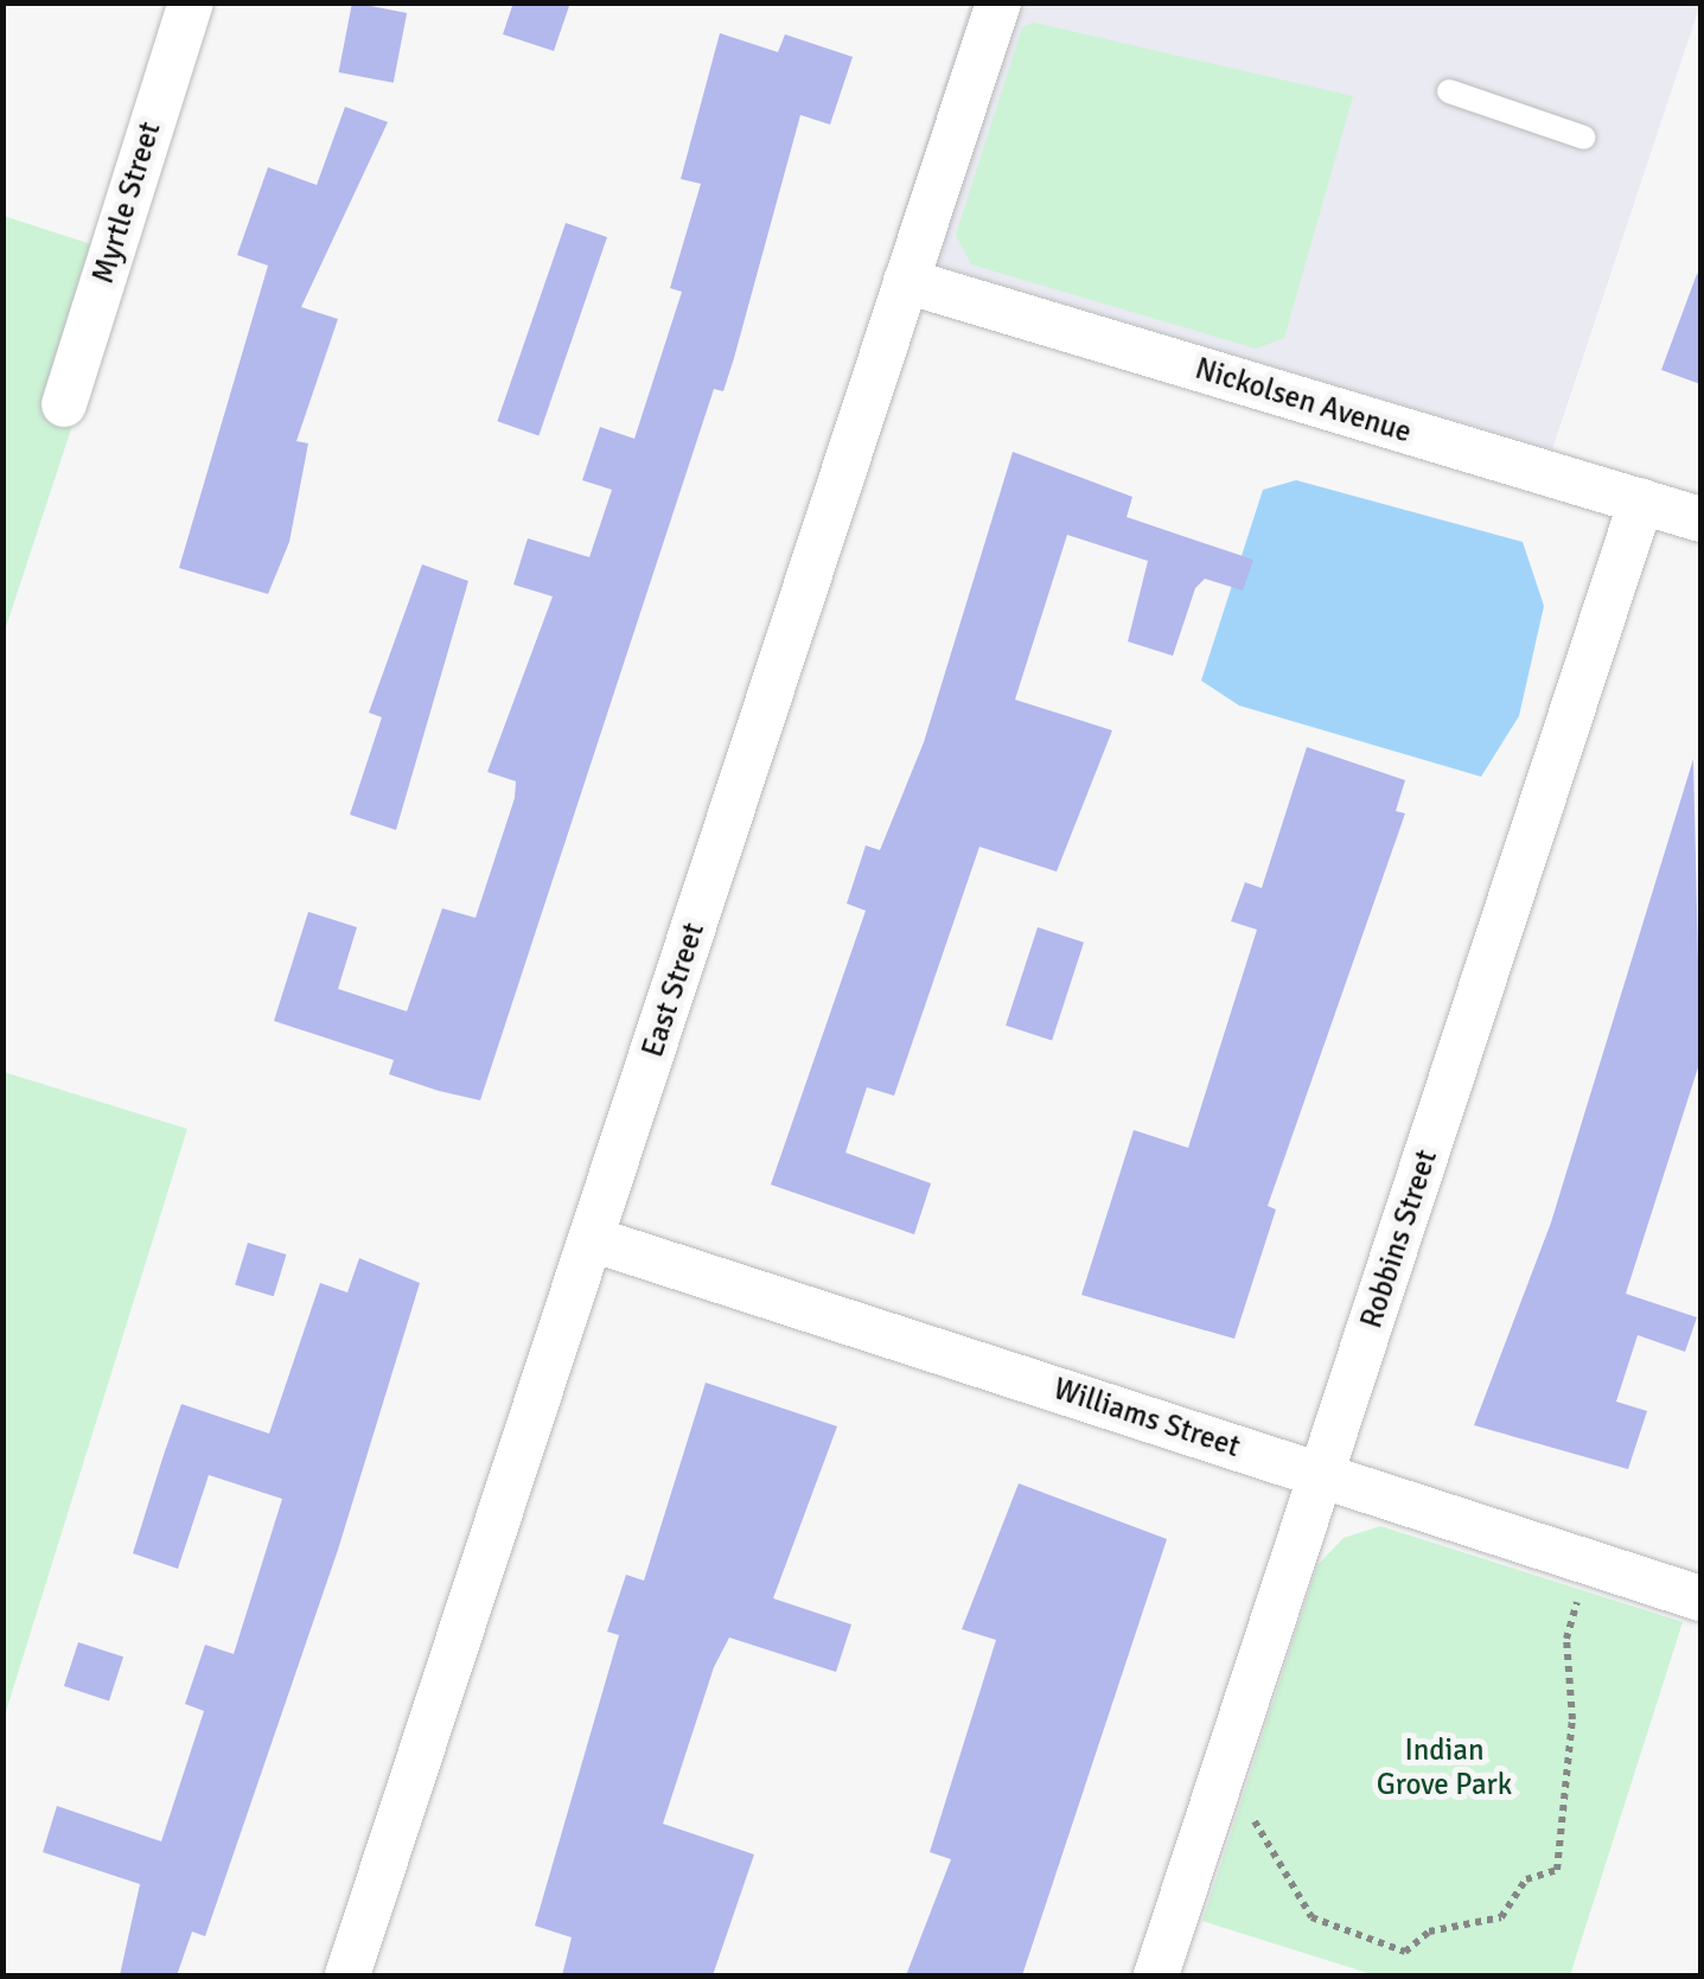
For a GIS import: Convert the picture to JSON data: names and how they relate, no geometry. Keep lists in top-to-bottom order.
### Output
{
  "streets": {
    "street": [
      "Myrtle Street",
      "Nickolsen Avenue",
      "East Street",
      "Robbins Street",
      "Williams Street"
    ]
  },
  "crossings": [
    ["Nickolsen Avenue", "East Street"],
    ["Nickolsen Avenue", "Robbins Street"],
    ["East Street", "Williams Street"],
    ["Robbins Street", "Williams Street"]
  ],
  "parks": ["Indian Grove Park"]
}
